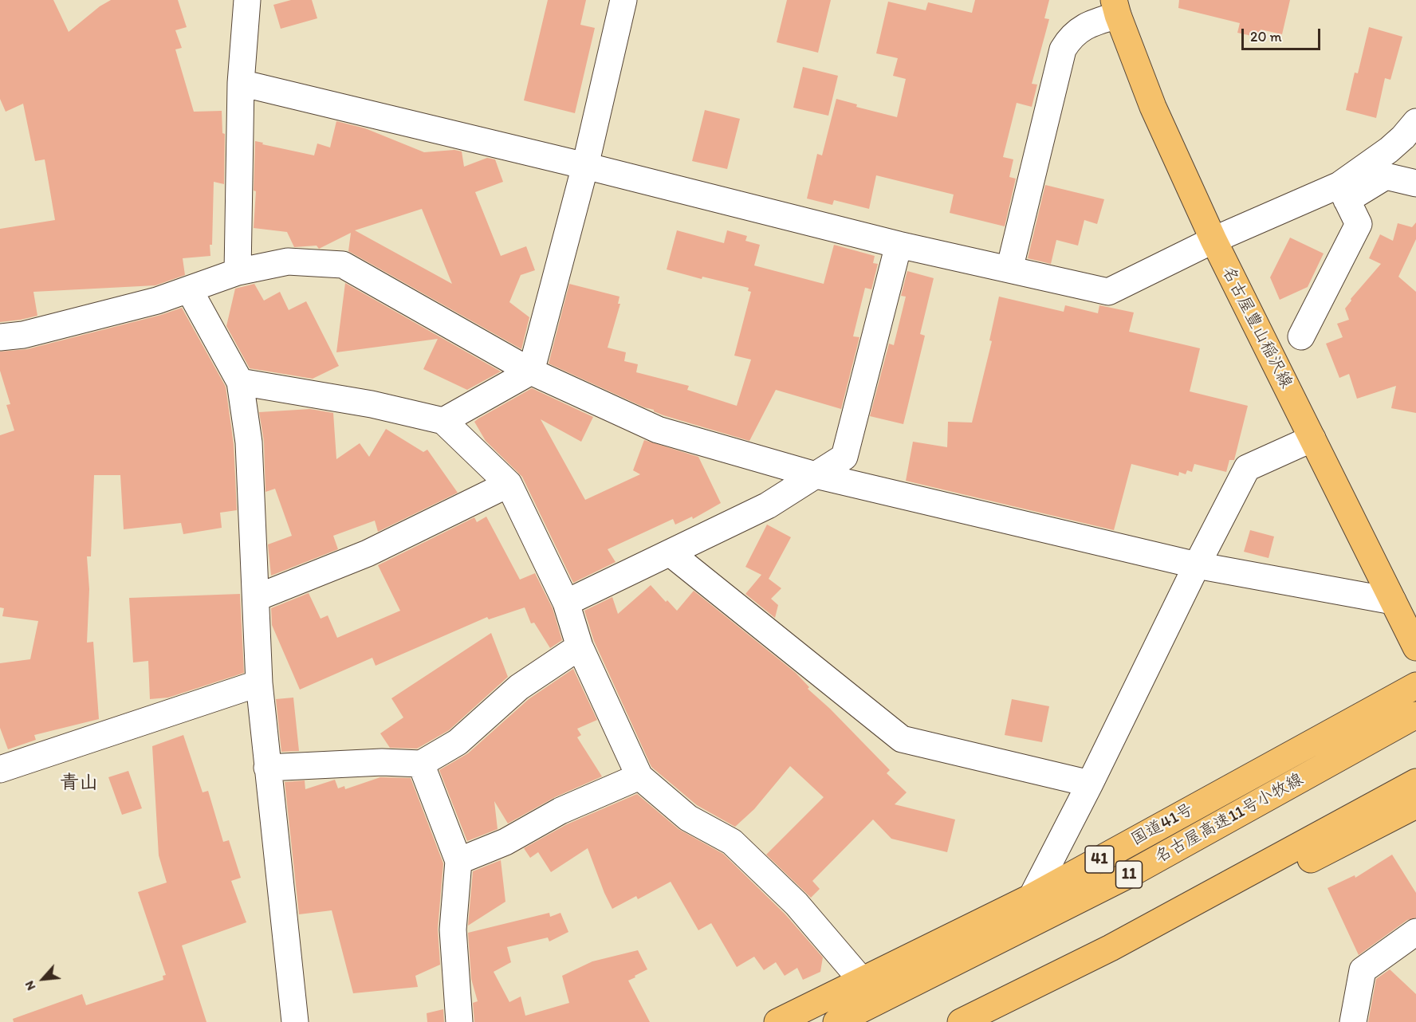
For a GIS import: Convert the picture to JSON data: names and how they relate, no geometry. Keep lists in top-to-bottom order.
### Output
{
  "streets": {
    "main road": [
      "名古屋豊山稲沢線",
      "名古屋高速11号小牧線",
      "国道41号",
      "41",
      "11"
    ]
  },
  "districts": ["青山"],
  "scale_bar": "20 m",
  "north": "bottom left"
}
